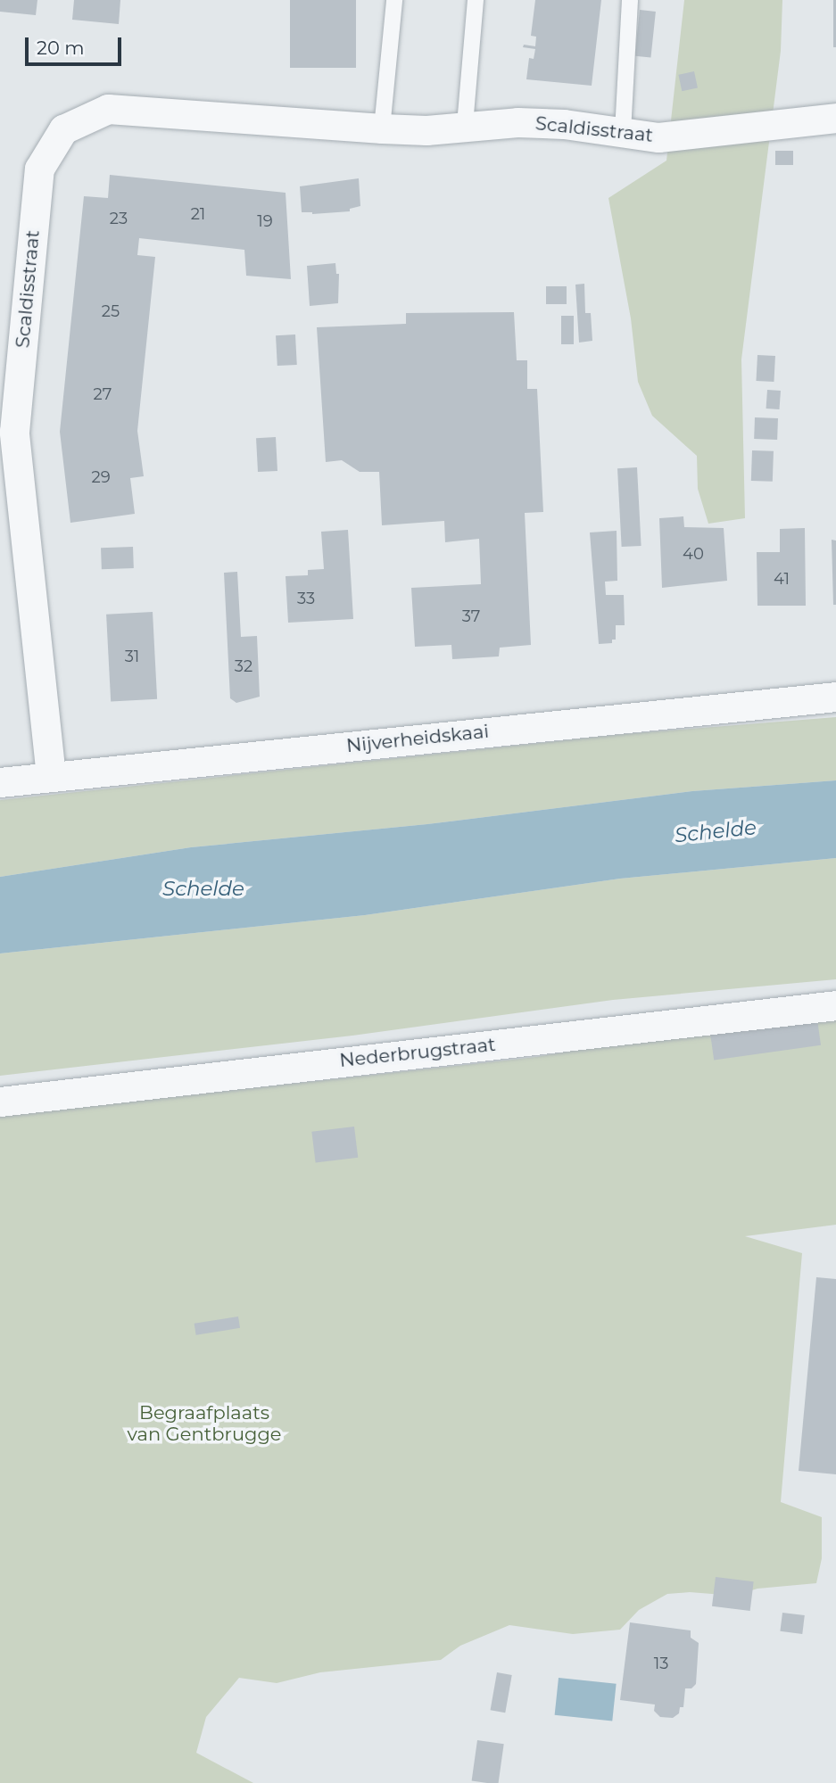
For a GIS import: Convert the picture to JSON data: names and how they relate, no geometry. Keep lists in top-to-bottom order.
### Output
{
  "streets": {
    "street": ["Scaldisstraat", "Nijverheidskaai", "Nederbrugstraat"]
  },
  "crossings": [
    ["Scaldisstraat", "Nijverheidskaai"]
  ],
  "water": ["Schelde"],
  "parks": ["Begraafplaats van Gentbrugge"],
  "house_numbers": [
    "21",
    "23",
    "19",
    "25",
    "27",
    "29",
    "40",
    "41",
    "33",
    "37",
    "31",
    "32",
    "13"
  ],
  "scale_bar": "20 m"
}
